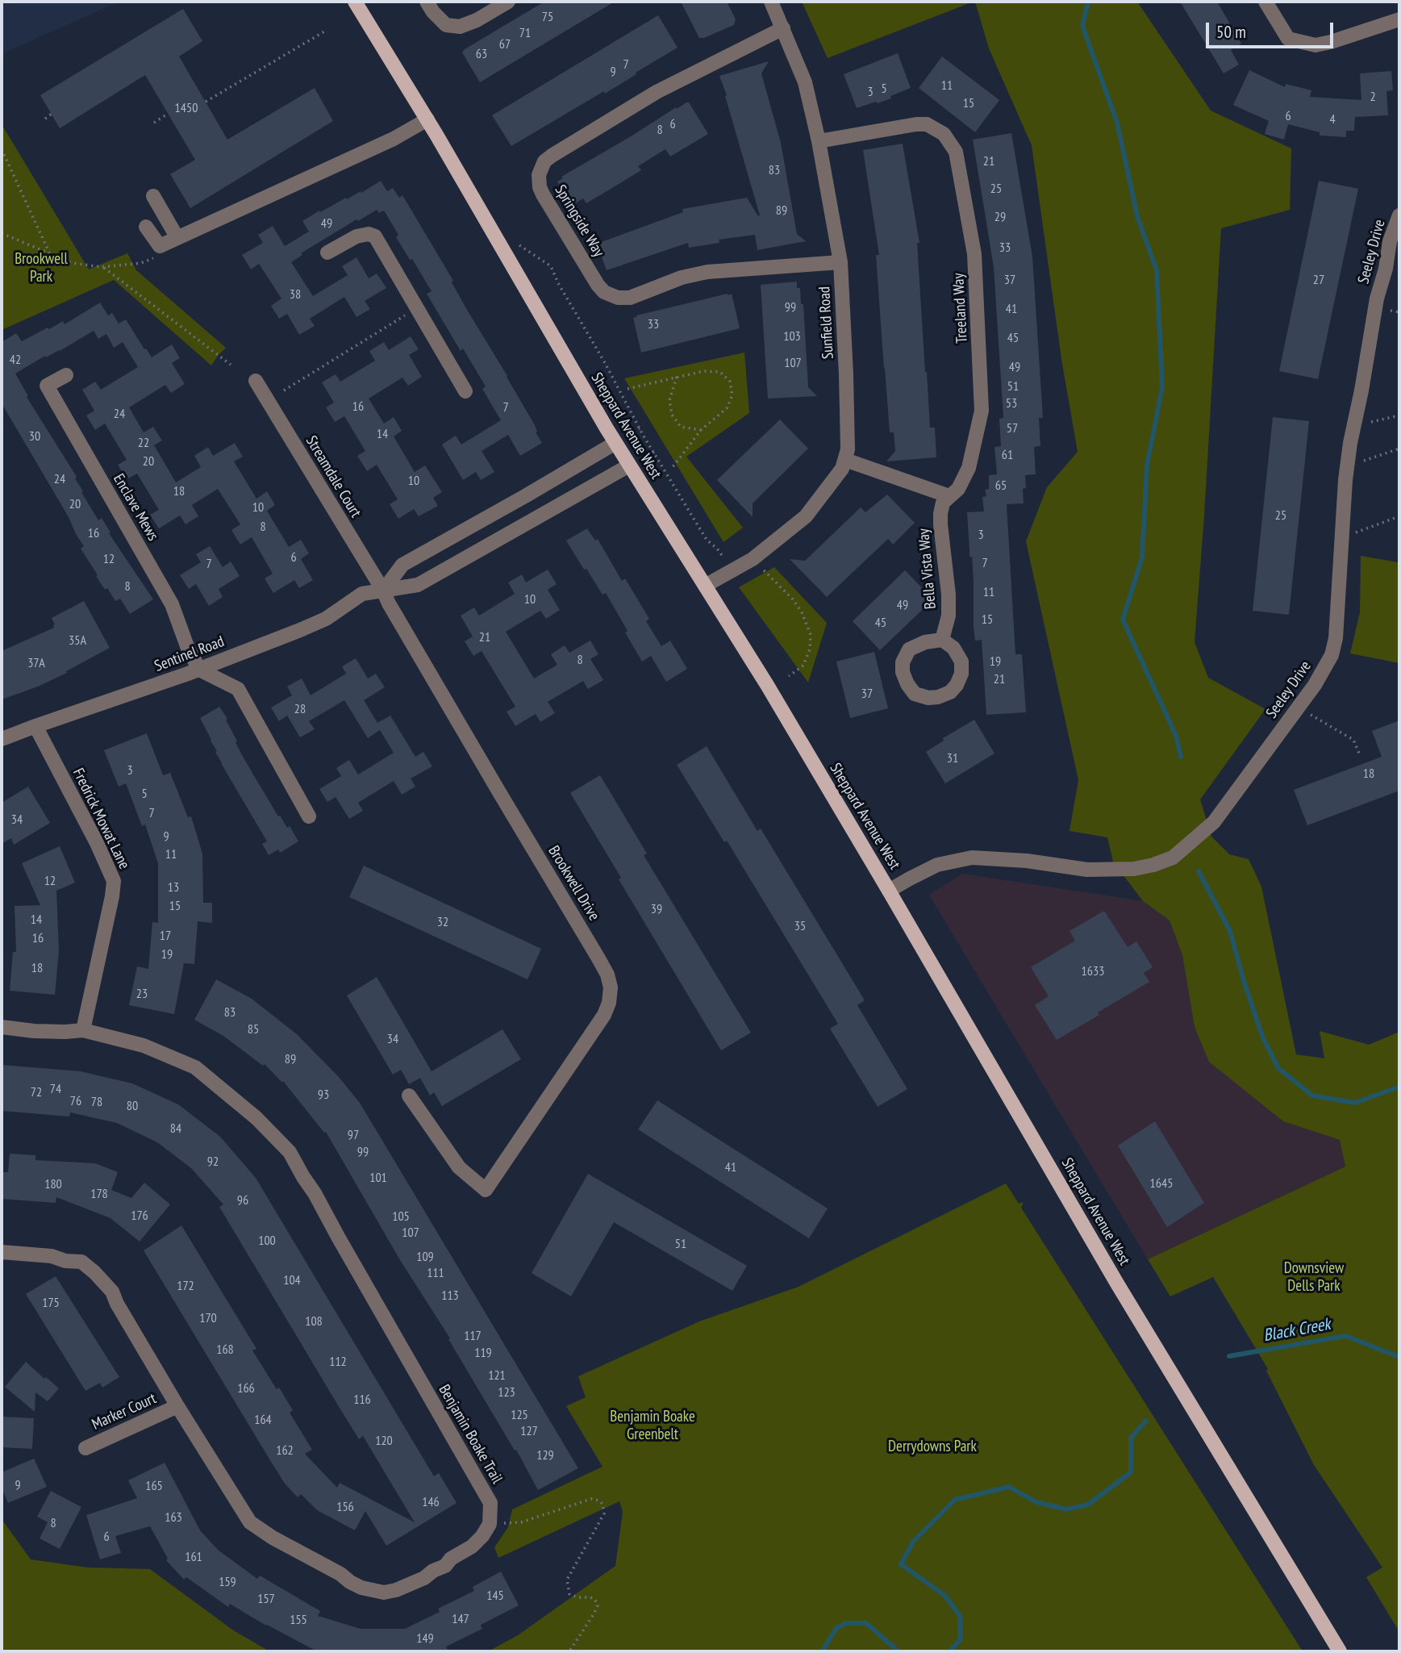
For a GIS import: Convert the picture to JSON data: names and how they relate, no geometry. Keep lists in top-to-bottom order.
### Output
{
  "streets": {
    "main road": ["Sheppard Avenue West"],
    "street": [
      "Springside Way",
      "Seeley Drive",
      "Treeland Way",
      "Sunfield Road",
      "Streamdale Court",
      "Enclave Mews",
      "Bella Vista Way",
      "Sentinel Road",
      "Fredrick Mowat Lane",
      "Brookwell Drive",
      "Marker Court",
      "Benjamin Boake Trail"
    ]
  },
  "crossings": [
    ["Springside Way", "Sunfield Road"],
    ["Seeley Drive", "Sheppard Avenue West"],
    ["Treeland Way", "Sunfield Road"],
    ["Treeland Way", "Bella Vista Way"],
    ["Sunfield Road", "Sheppard Avenue West"],
    ["Sheppard Avenue West", "Sentinel Road"],
    ["Streamdale Court", "Sentinel Road"],
    ["Streamdale Court", "Brookwell Drive"],
    ["Enclave Mews", "Sentinel Road"],
    ["Sentinel Road", "Fredrick Mowat Lane"],
    ["Sentinel Road", "Brookwell Drive"],
    ["Fredrick Mowat Lane", "Benjamin Boake Trail"]
  ],
  "water": ["Black Creek"],
  "parks": [
    "Brookwell Park",
    "Downsview Dells Park",
    "Benjamin Boake Greenbelt",
    "Derrydowns Park"
  ],
  "house_numbers": [
    "75",
    "71",
    "67",
    "63",
    "7",
    "9",
    "11",
    "5",
    "3",
    "2",
    "15",
    "1450",
    "6",
    "4",
    "6",
    "8",
    "21",
    "83",
    "25",
    "89",
    "29",
    "49",
    "33",
    "37",
    "27",
    "38",
    "99",
    "41",
    "33",
    "103",
    "45",
    "42",
    "107",
    "49",
    "51",
    "53",
    "16",
    "7",
    "24",
    "57",
    "14",
    "30",
    "22",
    "61",
    "20",
    "24",
    "10",
    "65",
    "18",
    "20",
    "10",
    "25",
    "8",
    "16",
    "3",
    "6",
    "12",
    "7",
    "7",
    "8",
    "11",
    "10",
    "49",
    "15",
    "45",
    "21",
    "35A",
    "8",
    "19",
    "37A",
    "21",
    "37",
    "28",
    "31",
    "3",
    "18",
    "5",
    "7",
    "34",
    "9",
    "11",
    "12",
    "13",
    "15",
    "39",
    "14",
    "32",
    "35",
    "17",
    "16",
    "19",
    "18",
    "1633",
    "23",
    "83",
    "85",
    "34",
    "89",
    "74",
    "72",
    "93",
    "76",
    "78",
    "80",
    "84",
    "97",
    "99",
    "92",
    "41",
    "101",
    "1645",
    "180",
    "178",
    "96",
    "176",
    "105",
    "107",
    "100",
    "51",
    "109",
    "111",
    "104",
    "172",
    "113",
    "175",
    "170",
    "108",
    "117",
    "168",
    "119",
    "112",
    "121",
    "166",
    "123",
    "116",
    "125",
    "164",
    "127",
    "120",
    "162",
    "129",
    "9",
    "165",
    "146",
    "156",
    "163",
    "8",
    "6",
    "161",
    "159",
    "145",
    "157",
    "147",
    "155",
    "149"
  ],
  "scale_bar": "50 m"
}
